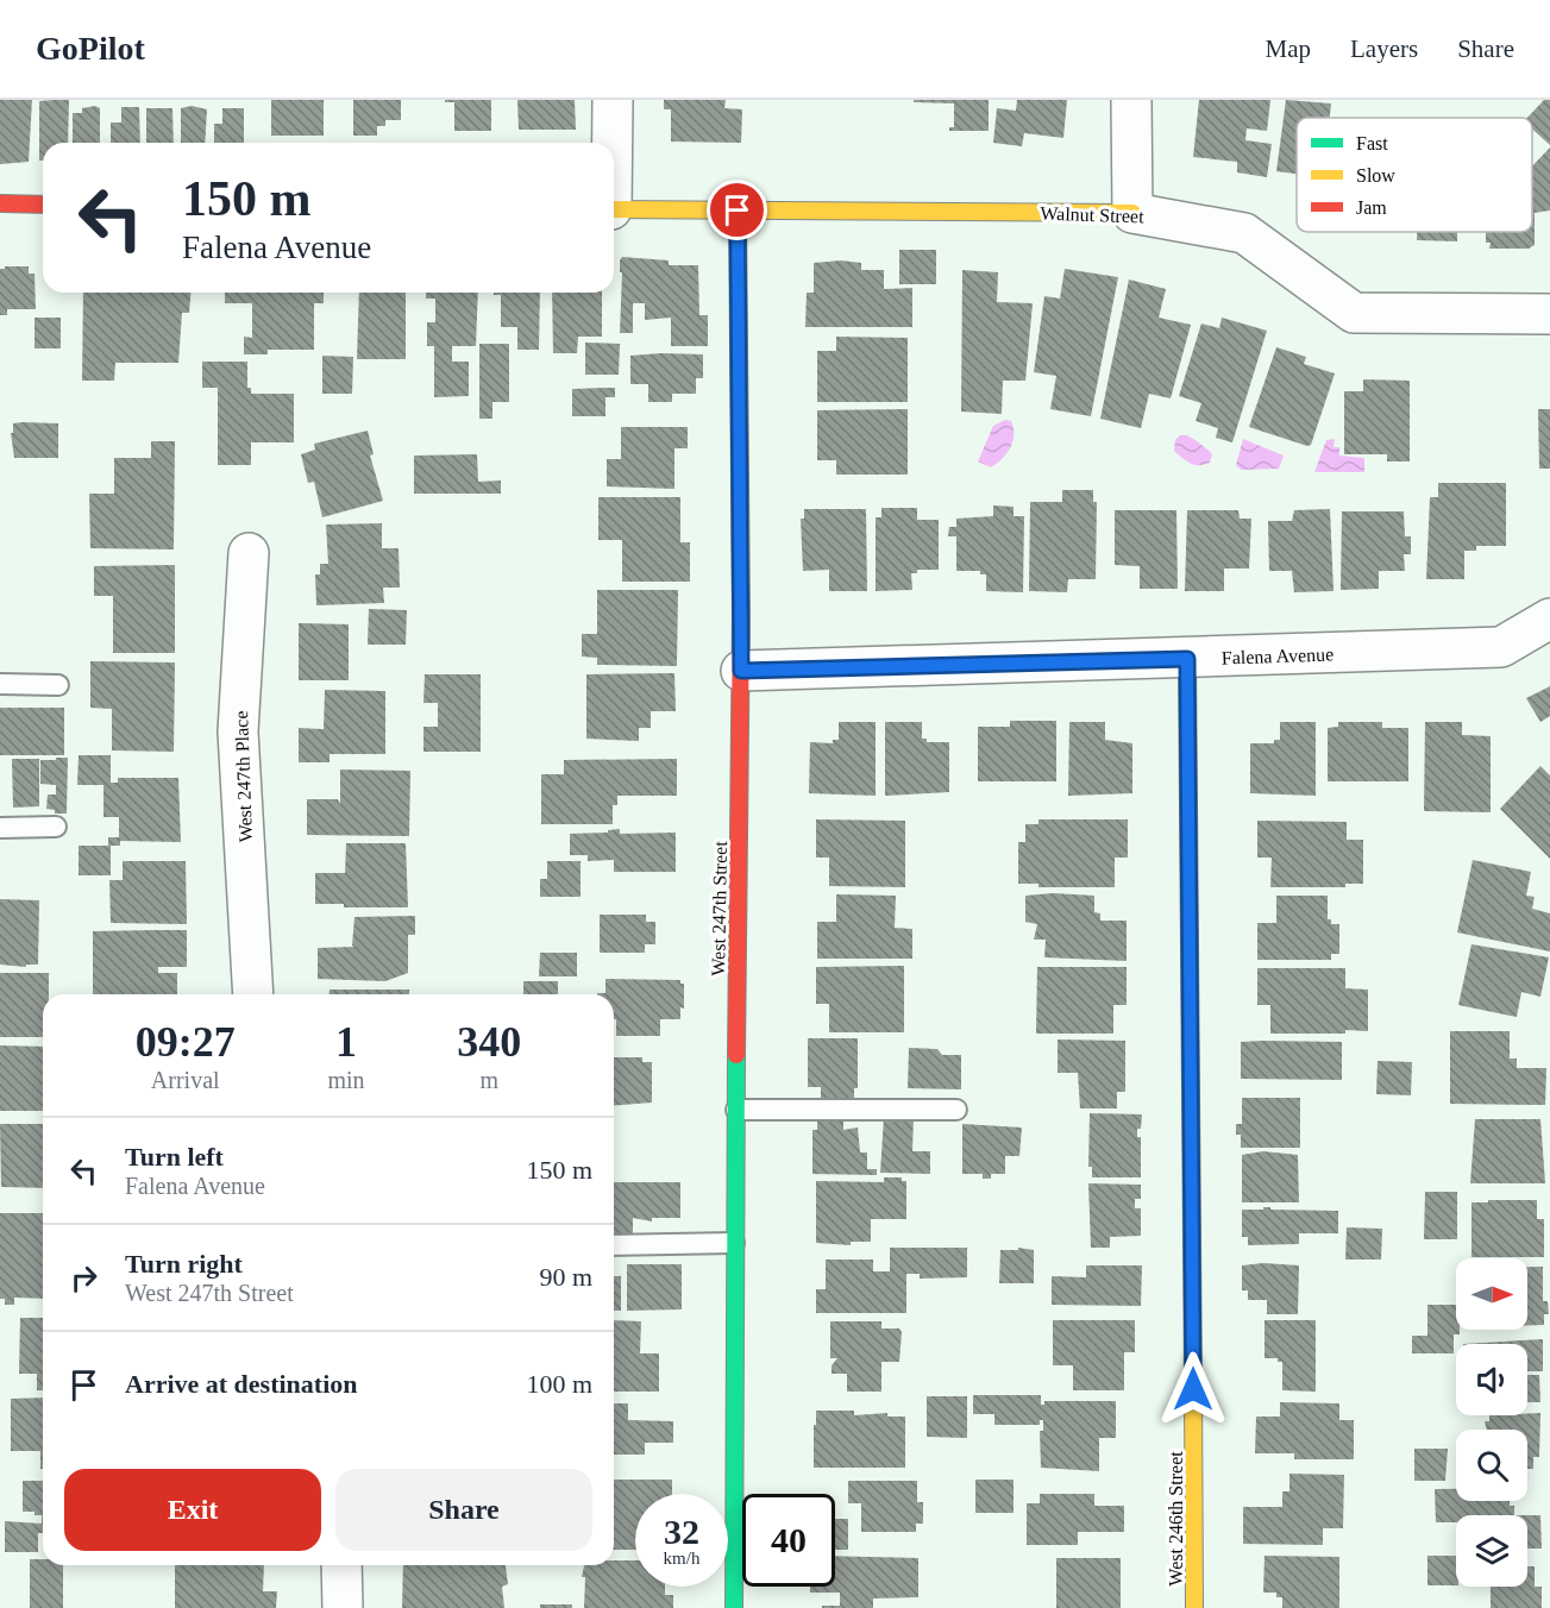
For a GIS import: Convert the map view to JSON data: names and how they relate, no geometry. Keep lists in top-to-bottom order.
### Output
{
  "streets": {
    "street": [
      "Walnut Street",
      "Falena Avenue",
      "West 247th Place",
      "West 247th Street",
      "West 246th Street"
    ]
  },
  "crossings": [
    ["Walnut Street", "West 247th Street"],
    ["Falena Avenue", "West 247th Street"],
    ["Falena Avenue", "West 246th Street"]
  ],
  "legend": ["Fast", "Slow", "Jam"],
  "north": "right",
  "page": {
    "header": "GoPilot",
    "nav": ["Map", "Layers", "Share"],
    "turn": ["150 m", "Falena Avenue"],
    "eta": [
      "09:27",
      "Arrival",
      "1",
      "min",
      "340",
      "m"
    ],
    "list": [
      {
        "name": "Turn left",
        "note": "Falena Avenue",
        "value": "150 m"
      },
      {
        "name": "Turn right",
        "note": "West 247th Street",
        "value": "90 m"
      },
      {
        "name": "Arrive at destination",
        "value": "100 m"
      }
    ],
    "buttons": ["Exit", "Share"],
    "speed": "32 km/h",
    "limit": "40"
  }
}
